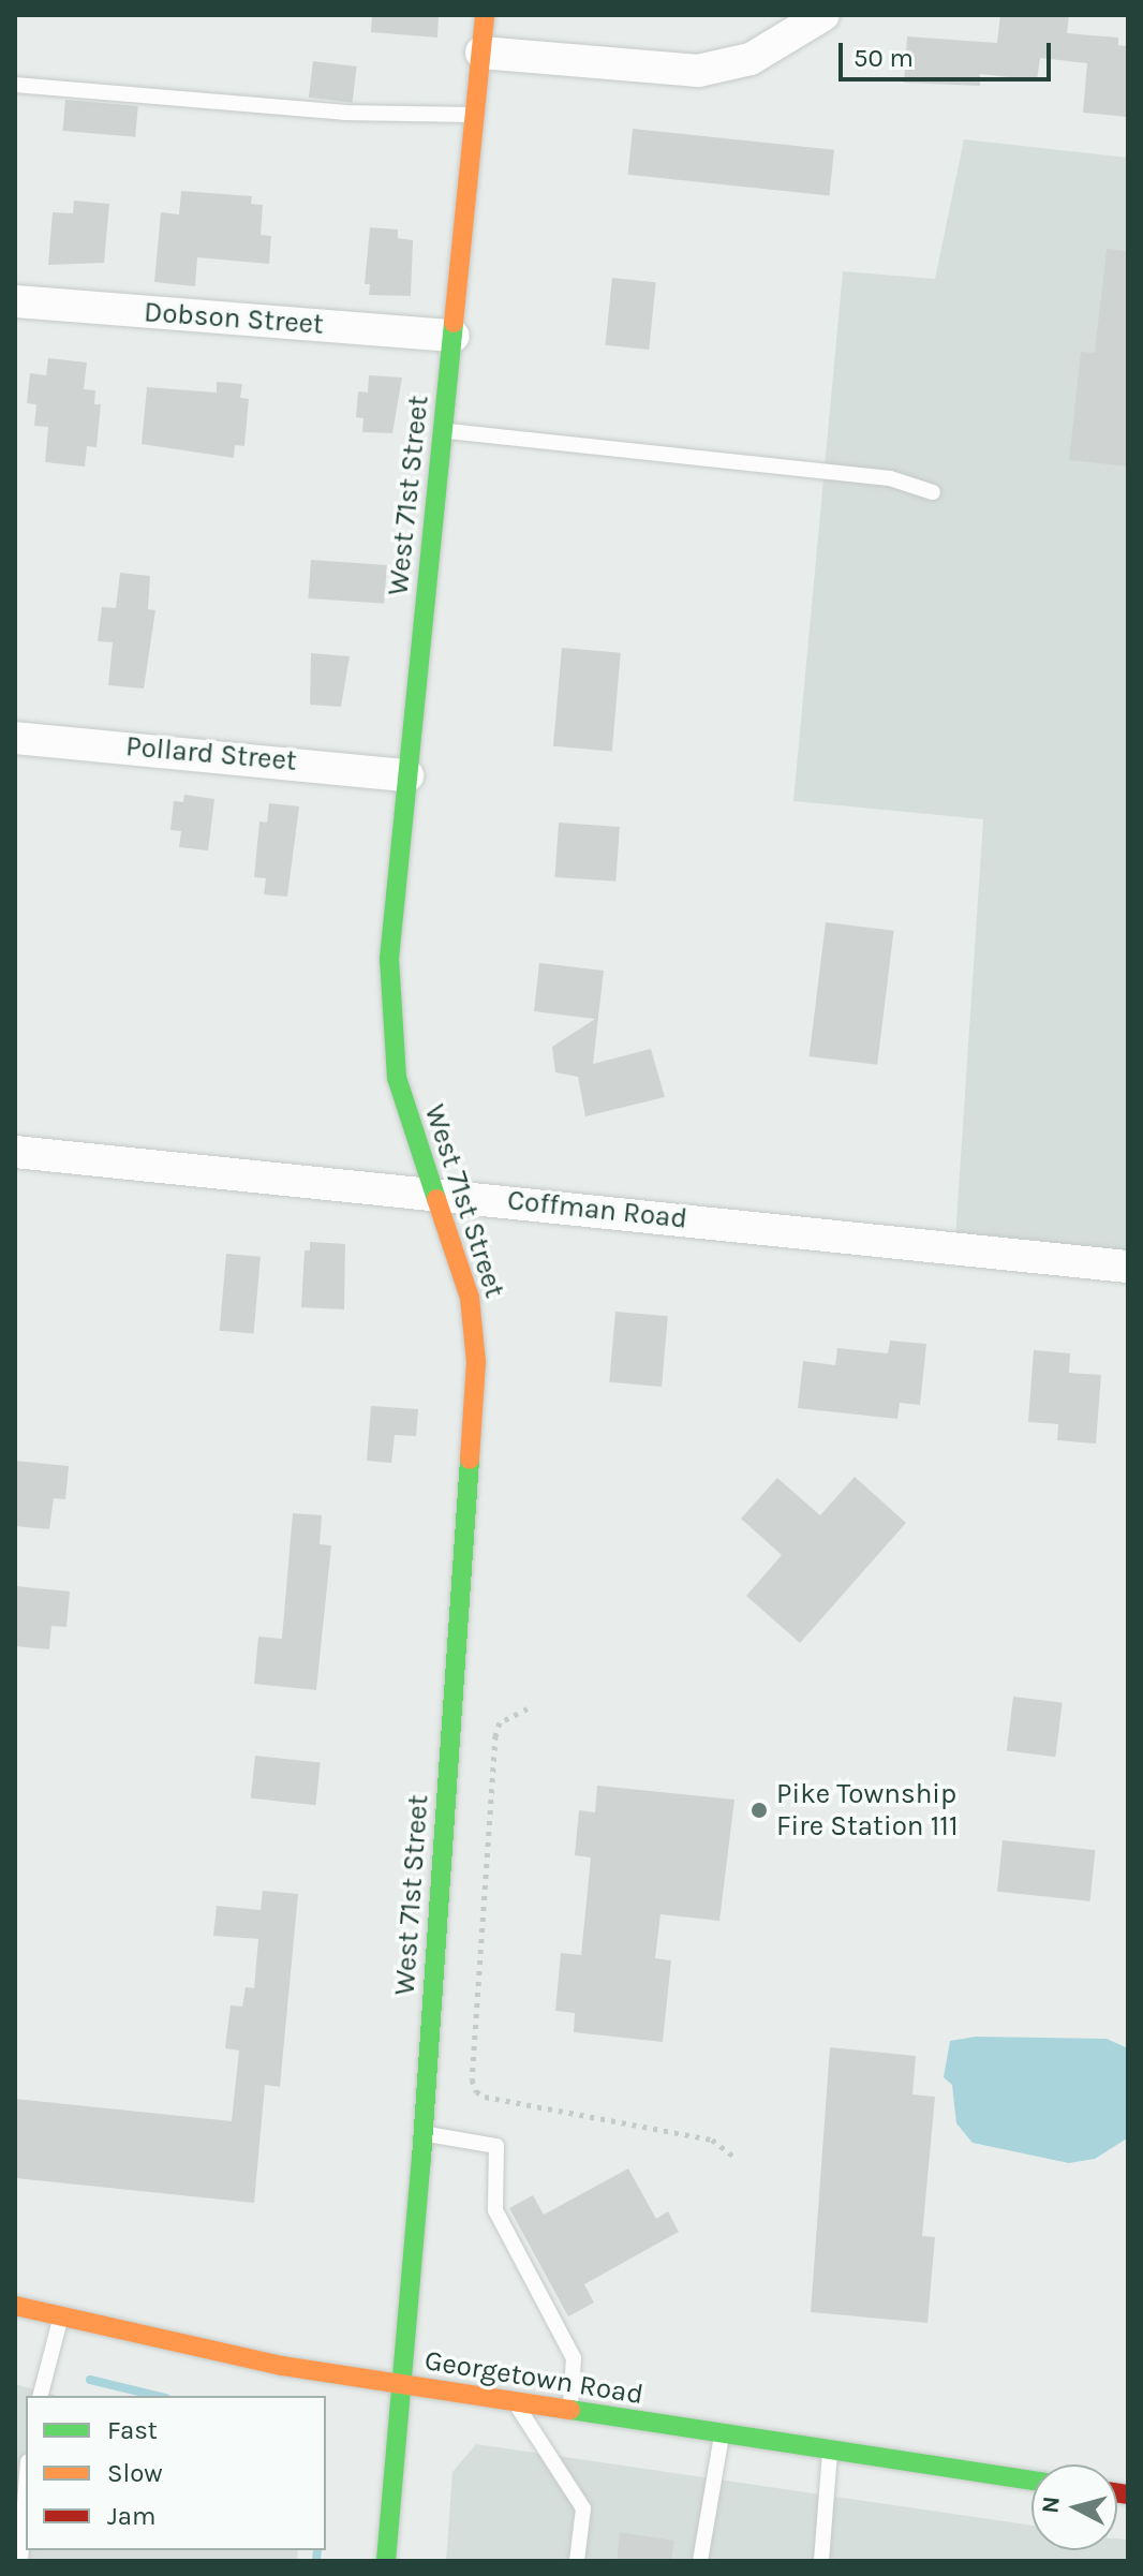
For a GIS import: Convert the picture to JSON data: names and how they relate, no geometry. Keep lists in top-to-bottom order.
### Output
{
  "streets": {
    "main road": ["West 71st Street", "Georgetown Road"],
    "street": ["Dobson Street", "Pollard Street", "Coffman Road"]
  },
  "crossings": [
    ["Dobson Street", "West 71st Street"],
    ["West 71st Street", "Pollard Street"],
    ["West 71st Street", "Coffman Road"],
    ["West 71st Street", "Georgetown Road"]
  ],
  "places": ["Pike Township Fire Station 111"],
  "legend": ["Fast", "Slow", "Jam"],
  "scale_bar": "50 m",
  "north": "left"
}
